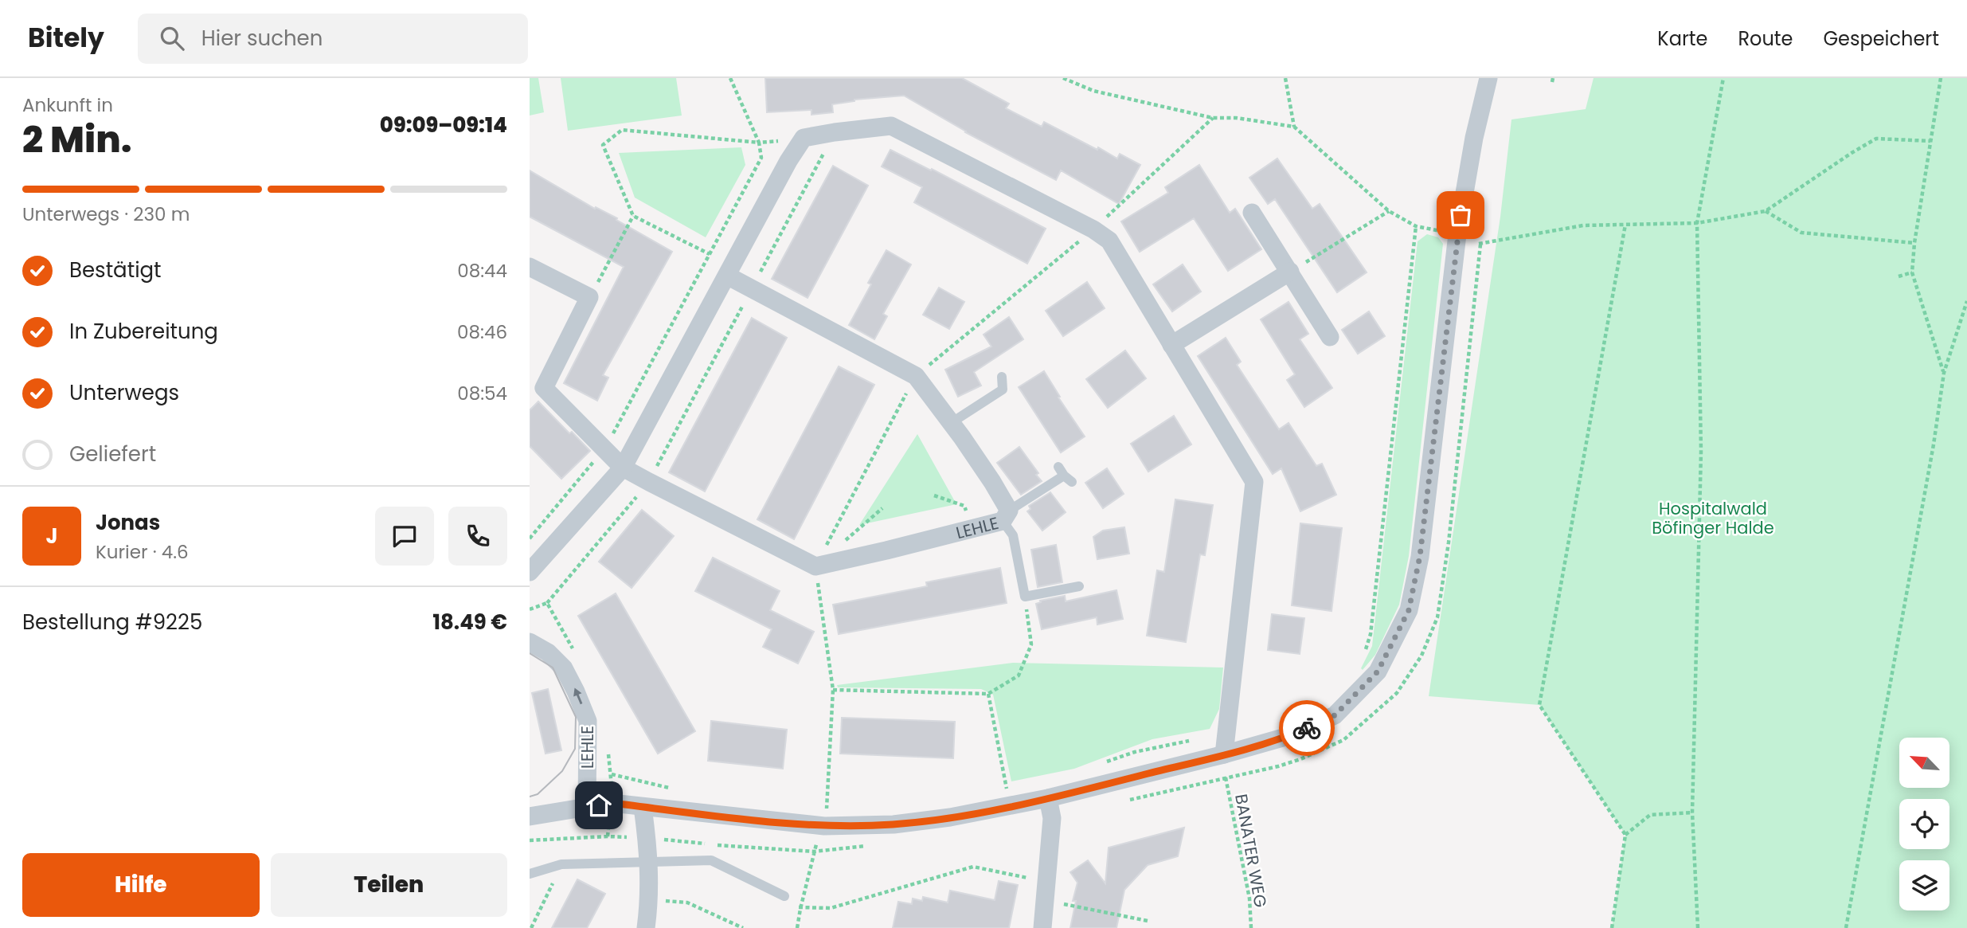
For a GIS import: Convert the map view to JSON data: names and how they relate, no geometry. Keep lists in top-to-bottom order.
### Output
{
  "streets": {
    "street": ["LEHLE"],
    "path": ["BANATER WEG"]
  },
  "parks": ["Hospitalwald Böfinger Halde"],
  "north": "top left",
  "page": {
    "header": "Bitely",
    "search": "Hier suchen",
    "nav": ["Karte", "Route", "Gespeichert"],
    "heading": ["2 Min.", "Ankunft in", "09:09–09:14"],
    "panel": [
      "Jonas",
      "Kurier · 4.6",
      "Bestellung #9225",
      "18.49 €"
    ],
    "bar": "Unterwegs · 230 m",
    "list": [
      ["Bestätigt", "08:44"],
      ["In Zubereitung", "08:46"],
      ["Unterwegs", "08:54"],
      "Geliefert"
    ],
    "round": "J",
    "buttons": ["Hilfe", "Teilen"]
  }
}
